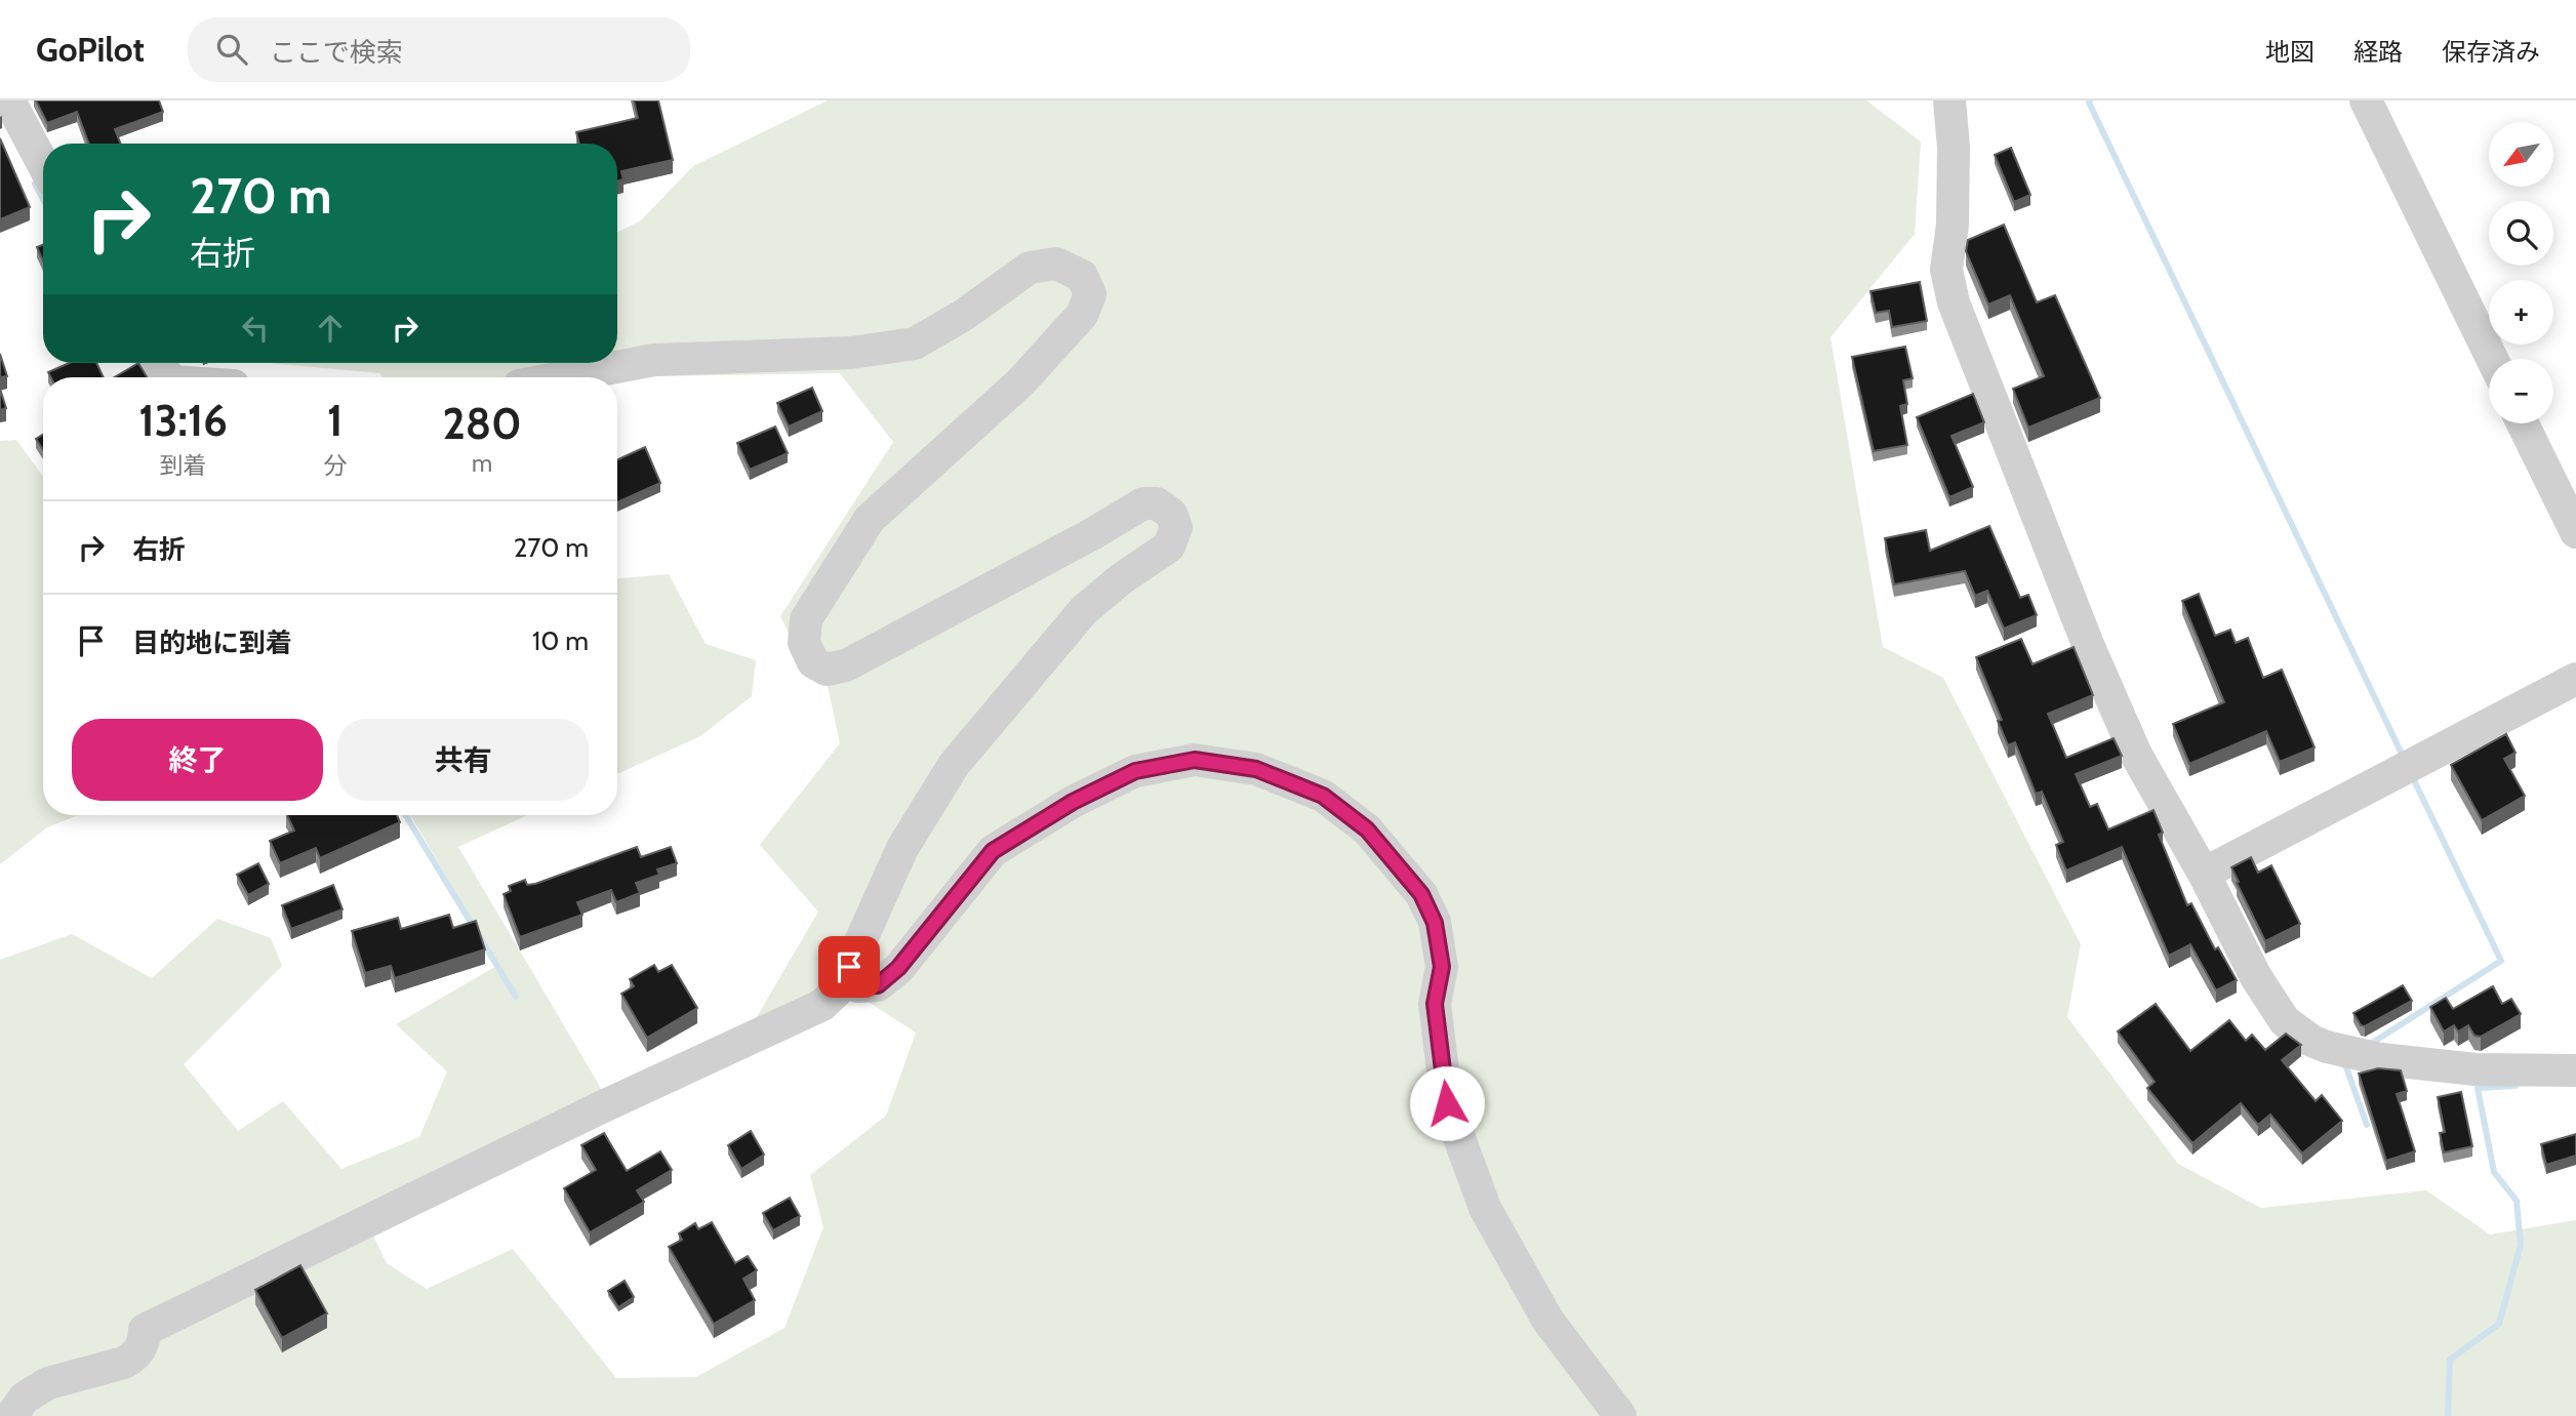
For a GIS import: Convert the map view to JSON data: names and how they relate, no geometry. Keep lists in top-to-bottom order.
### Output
{
  "north": "bottom left",
  "page": {
    "header": "GoPilot",
    "search": "ここで検索",
    "nav": ["地図", "経路", "保存済み"],
    "map_buttons": ["+", "−"],
    "turn": ["270 m", "右折"],
    "eta": [
      "13:16",
      "到着",
      "1",
      "分",
      "280",
      "m"
    ],
    "list": [
      {
        "name": "右折",
        "value": "270 m"
      },
      {
        "name": "目的地に到着",
        "value": "10 m"
      }
    ],
    "buttons": ["終了", "共有"]
  }
}
